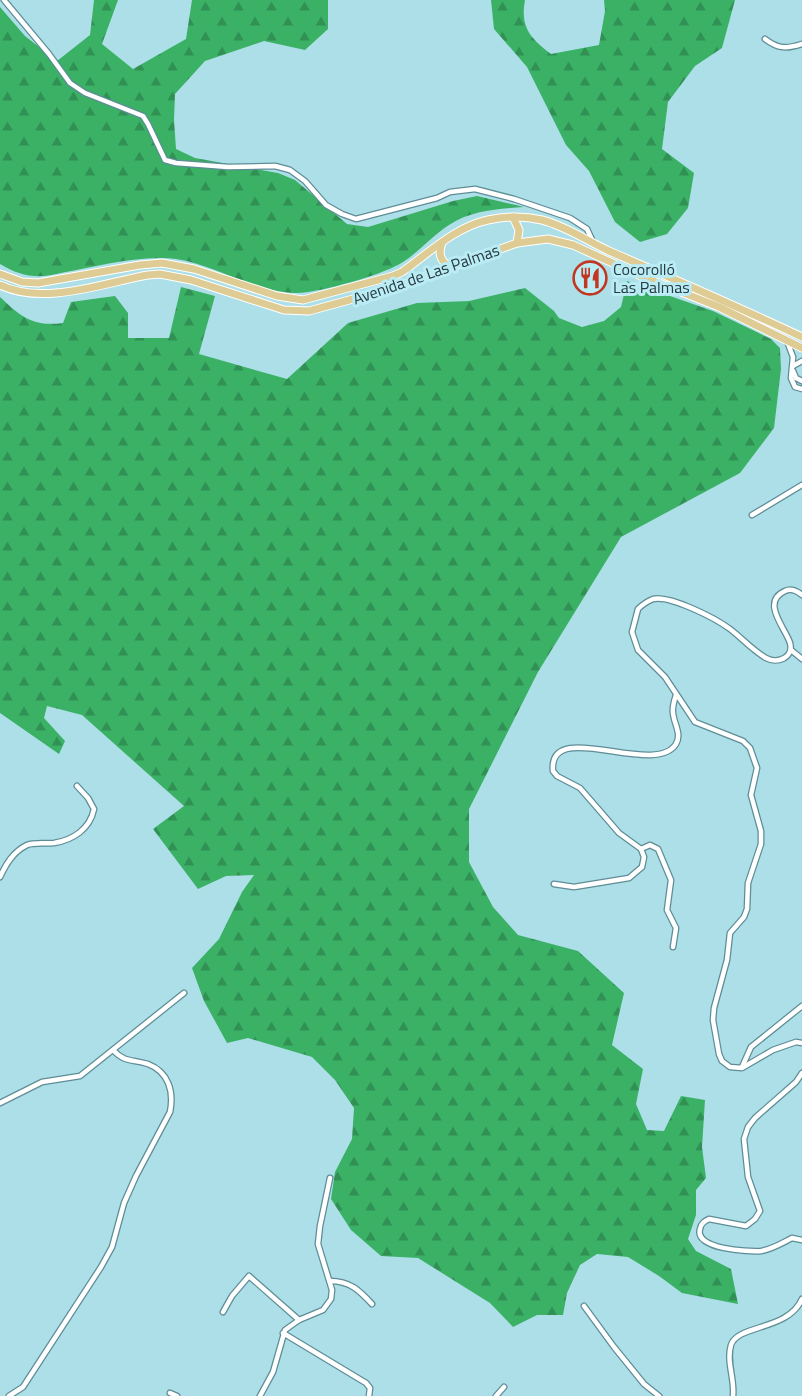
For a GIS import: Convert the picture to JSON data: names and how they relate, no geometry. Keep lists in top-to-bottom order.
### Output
{
  "streets": {
    "main road": ["Avenida de Las Palmas"]
  },
  "places": {
    "restaurant": ["Cocorolló Las Palmas"]
  }
}
